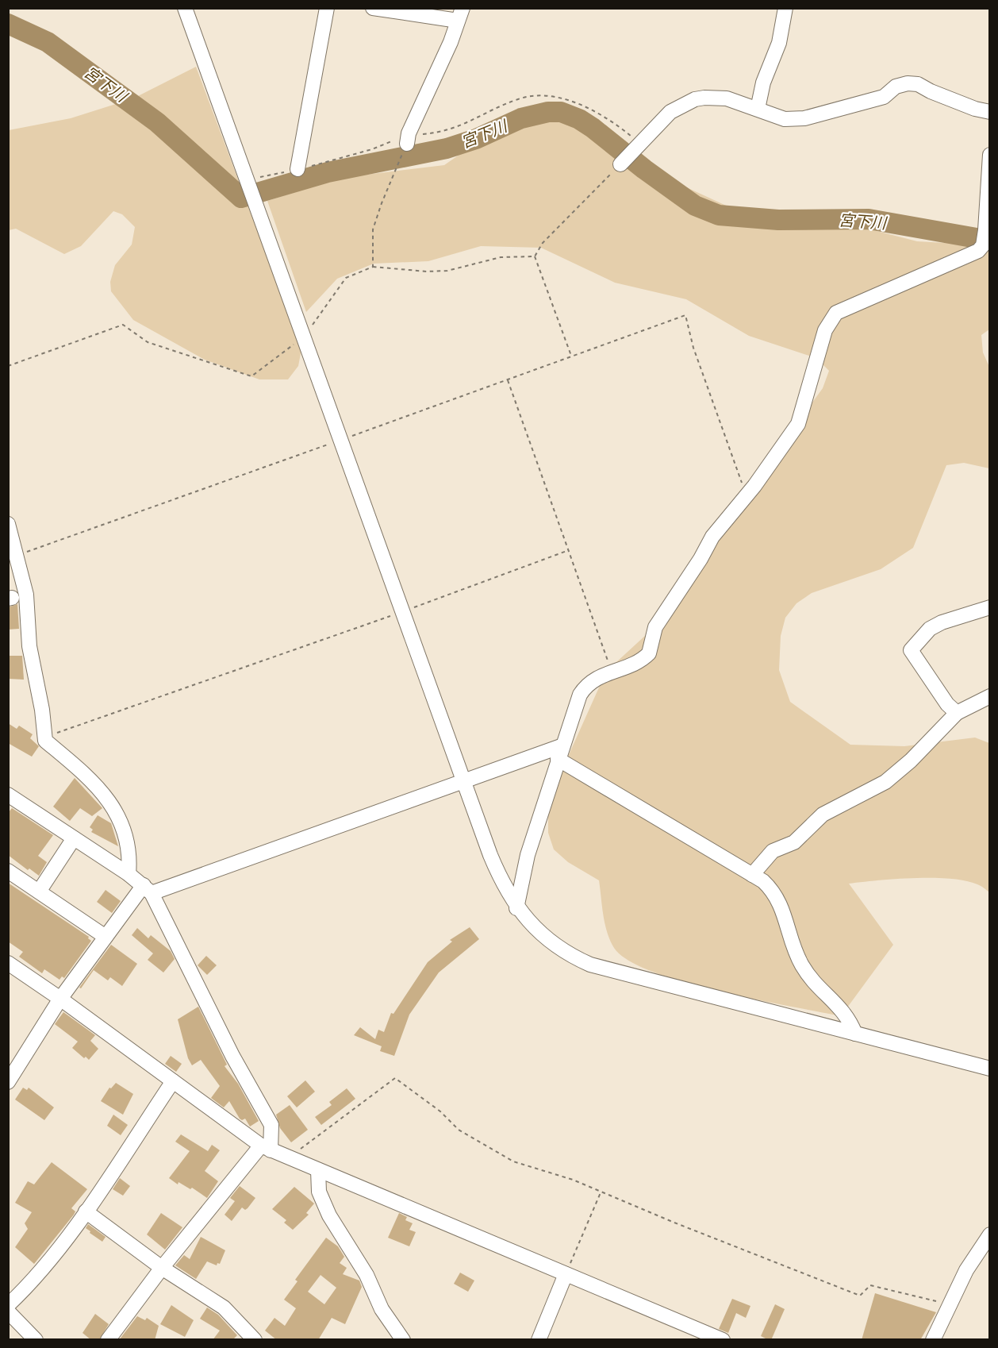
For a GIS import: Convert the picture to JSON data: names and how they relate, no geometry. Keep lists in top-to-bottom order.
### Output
{
  "water": ["宮下川"]
}
